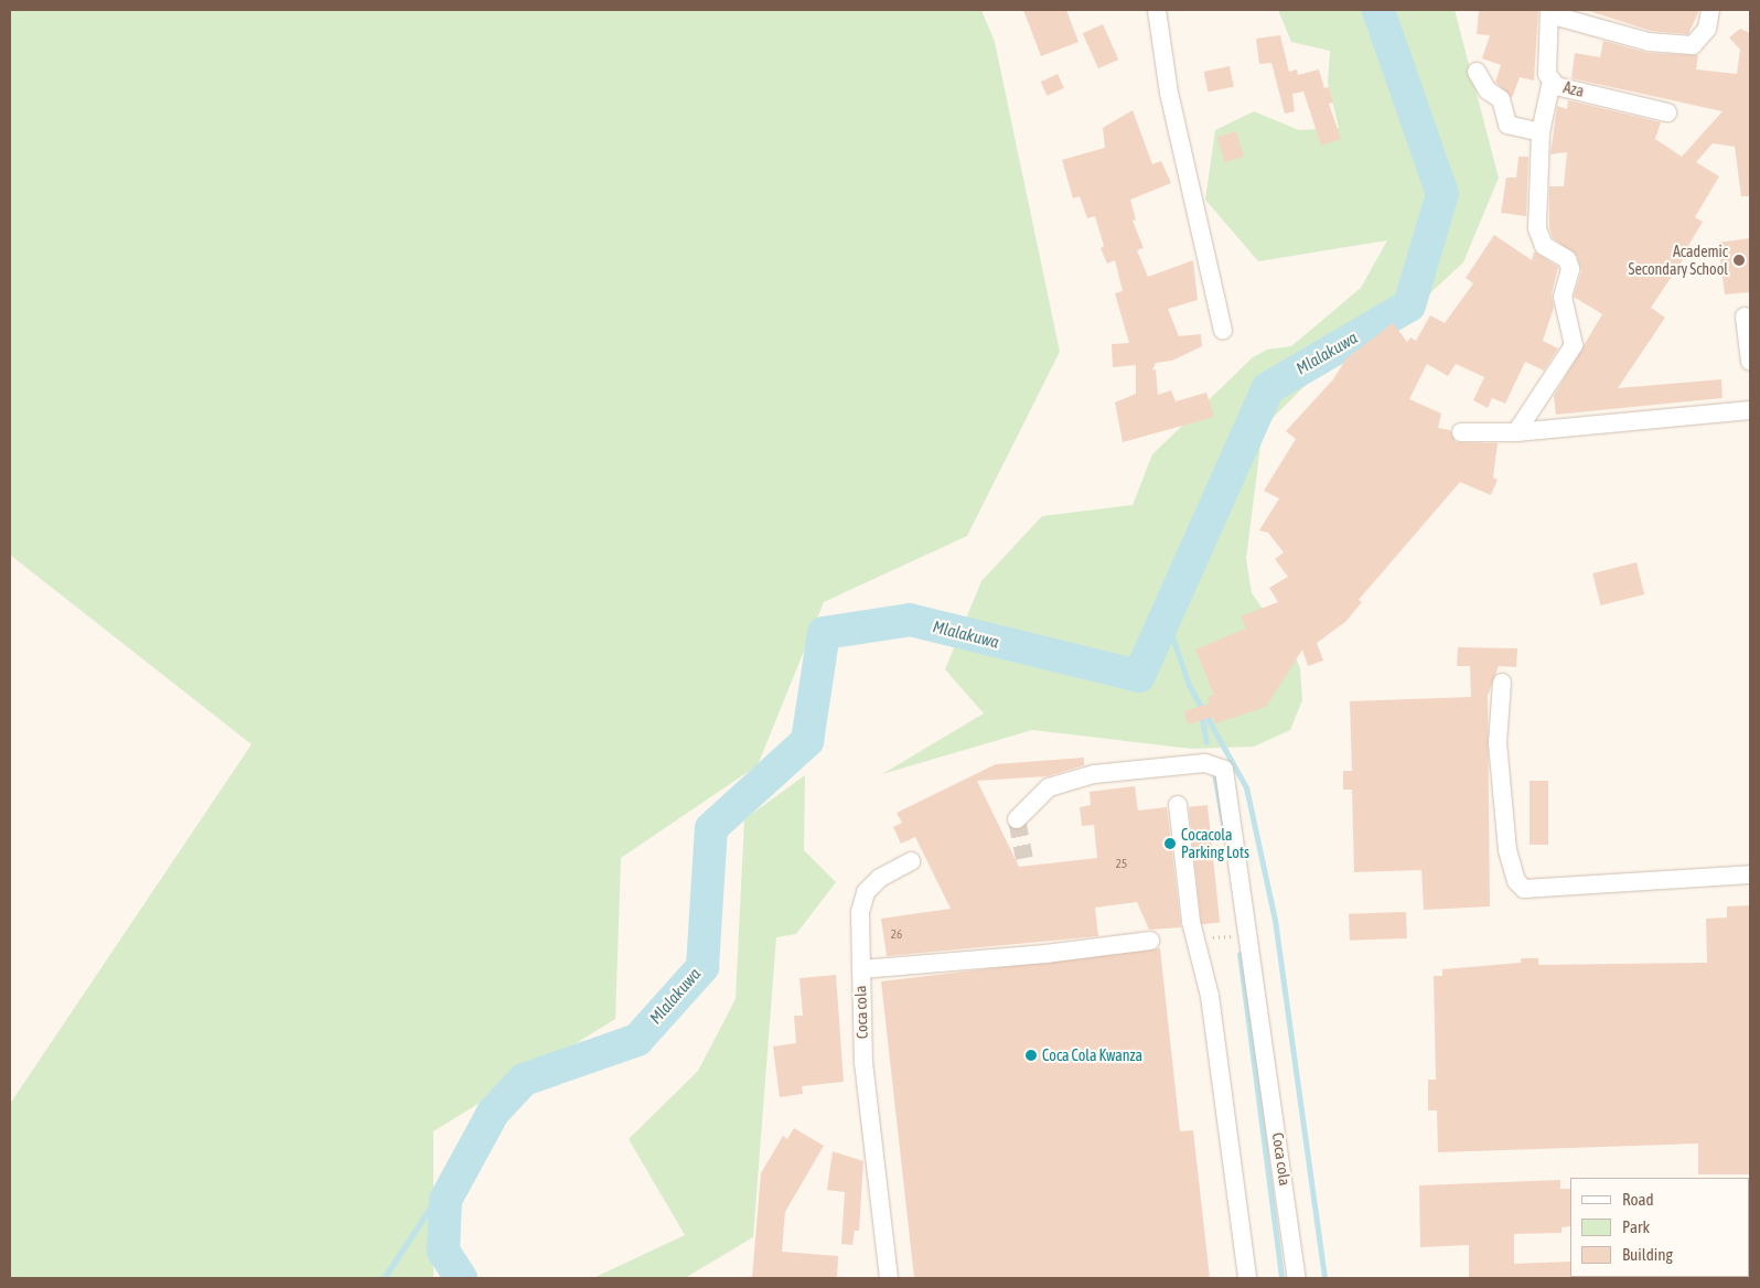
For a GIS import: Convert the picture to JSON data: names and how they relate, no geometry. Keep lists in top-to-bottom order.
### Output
{
  "streets": {
    "street": ["Aza", "Coca cola"]
  },
  "water": ["Mlalakuwa"],
  "places": ["Academic Secondary School", "Cocacola Parking Lots", "Coca Cola Kwanza"],
  "house_numbers": ["25", "26"],
  "legend": ["Road", "Park", "Building"]
}
